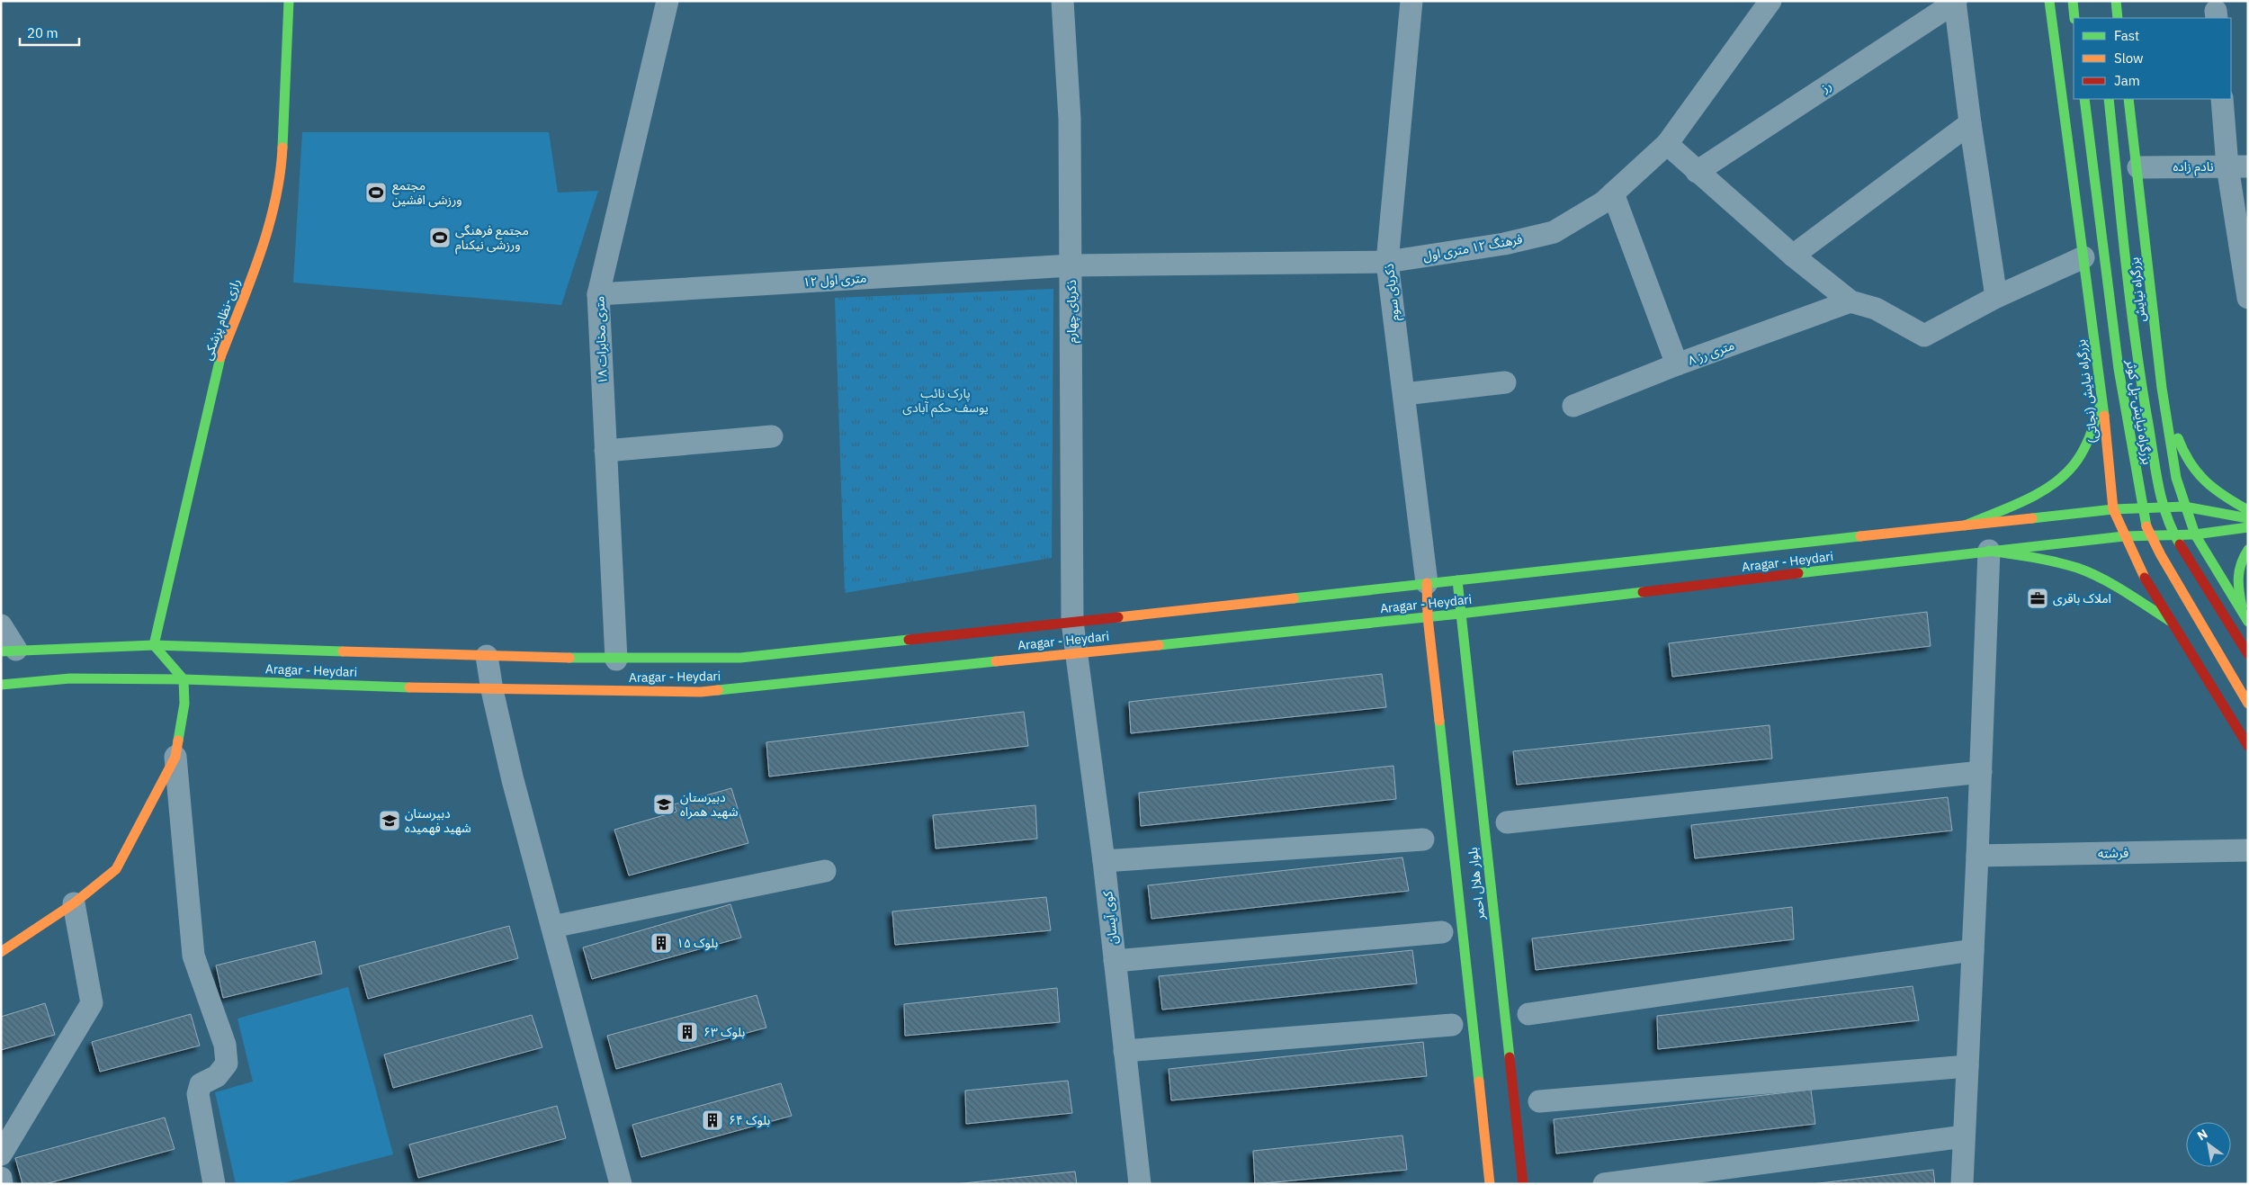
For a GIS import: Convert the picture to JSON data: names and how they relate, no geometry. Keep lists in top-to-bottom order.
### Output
{
  "streets": {
    "main road": [
      "بزرگراه نیایش",
      "رازی-نظام پزشکی",
      "بزرگراه نیایش (نجاتی)",
      "بزرگراه نیایش-پل کوثر",
      "Aragar - Heydari",
      "بلوار هلال احمر"
    ],
    "street": [
      "رز",
      "نادم زاده",
      "فرهنگ ۱۲ متری اول",
      "۱۲ متری اول",
      "ذکریای سوم",
      "ذکریای چهارم",
      "۱۸ متری مخابرات",
      "۸ متری رز",
      "فرشته",
      "کوی آیسان"
    ]
  },
  "crossings": [
    ["نادم زاده", "بزرگراه نیایش"],
    ["فرهنگ ۱۲ متری اول", "۱۲ متری اول"],
    ["فرهنگ ۱۲ متری اول", "ذکریای سوم"],
    ["فرهنگ ۱۲ متری اول", "ذکریای چهارم"],
    ["۱۲ متری اول", "ذکریای چهارم"],
    ["۱۲ متری اول", "۱۸ متری مخابرات"],
    ["بزرگراه نیایش", "Aragar - Heydari"],
    ["ذکریای سوم", "Aragar - Heydari"],
    ["ذکریای سوم", "بلوار هلال احمر"],
    ["ذکریای چهارم", "Aragar - Heydari"],
    ["ذکریای چهارم", "کوی آیسان"],
    ["رازی-نظام پزشکی", "Aragar - Heydari"],
    ["۱۸ متری مخابرات", "Aragar - Heydari"],
    ["بزرگراه نیایش (نجاتی)", "Aragar - Heydari"],
    ["Aragar - Heydari", "بلوار هلال احمر"],
    ["Aragar - Heydari", "کوی آیسان"]
  ],
  "parks": ["پارک نائب یوسف حکم آبادی"],
  "places": {
    "sports": ["مجتمع ورزشی افشین", "مجتمع فرهنگی ورزشی نیکنام"],
    "office": ["املاک باقری"],
    "school or university": ["دبیرستان شهید همراه", "دبیرستان شهید فهمیده"],
    "building": ["بلوک ۱۵", "بلوک ۶۳", "بلوک ۶۴"]
  },
  "legend": ["Fast", "Slow", "Jam"],
  "scale_bar": "20 m",
  "north": "top left"
}
